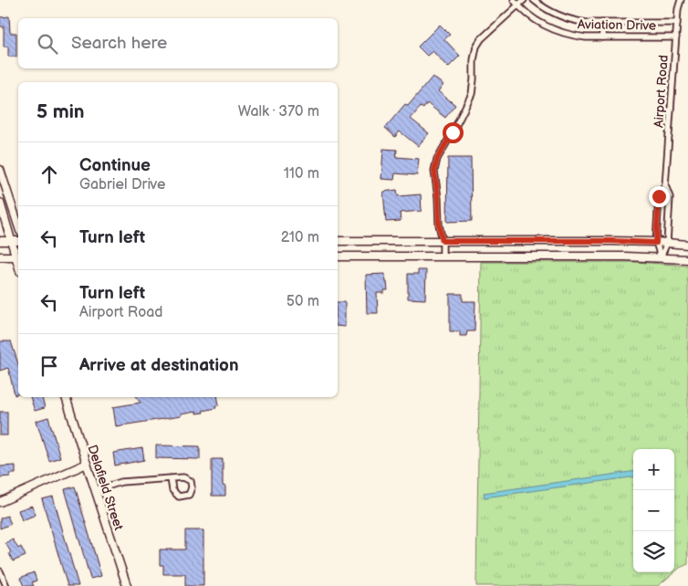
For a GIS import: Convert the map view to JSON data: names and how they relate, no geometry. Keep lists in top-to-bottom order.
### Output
{
  "streets": {
    "street": ["Aviation Drive", "Airport Road", "Delafield Street"]
  },
  "crossings": [
    ["Aviation Drive", "Airport Road"]
  ],
  "page": {
    "search": "Search here",
    "heading": ["5 min", "Walk · 370 m"],
    "list": [
      ["Continue", "Gabriel Drive", "110 m"],
      ["Turn left", "210 m"],
      ["Turn left", "Airport Road", "50 m"],
      "Arrive at destination"
    ],
    "map_buttons": ["+", "−"]
  }
}
